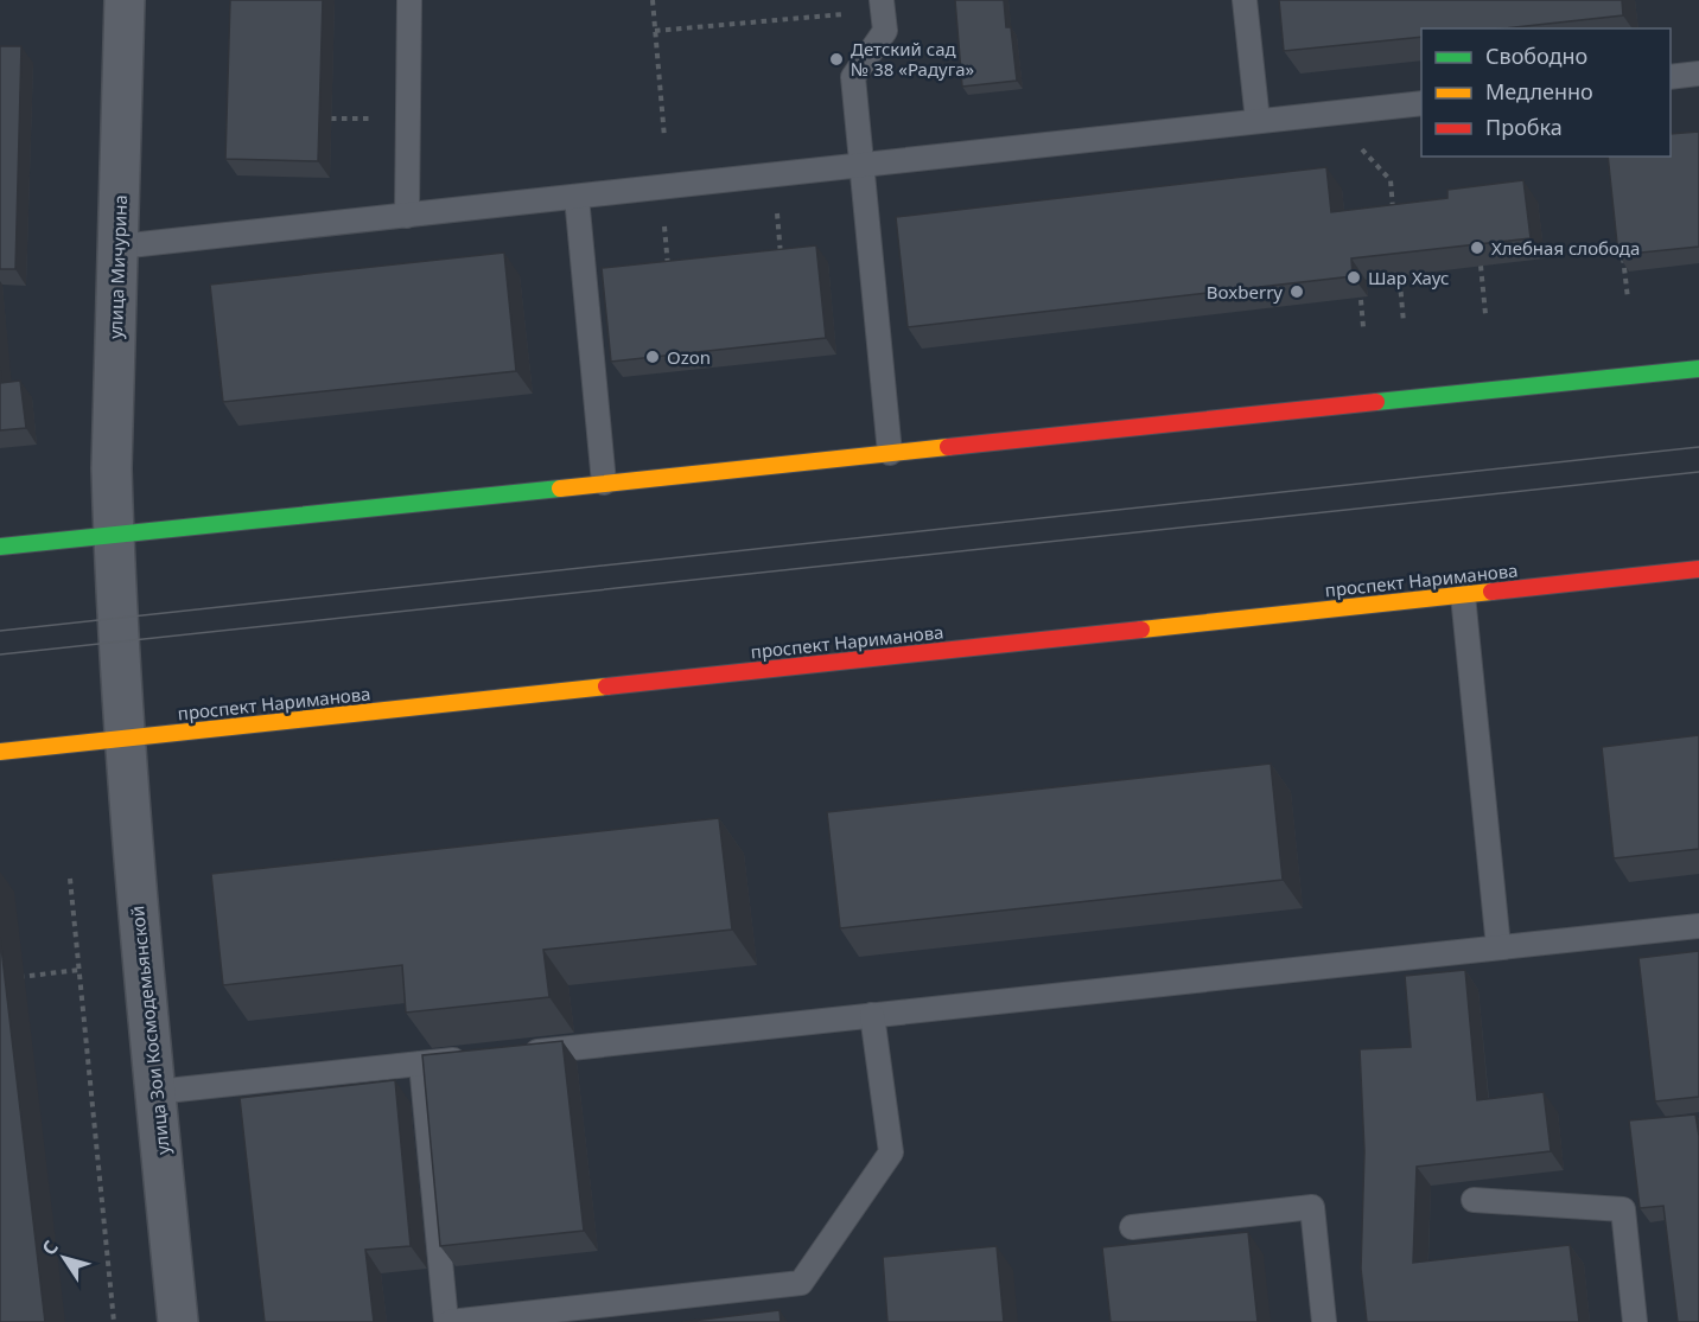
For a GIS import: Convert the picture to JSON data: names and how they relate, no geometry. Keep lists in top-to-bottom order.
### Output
{
  "streets": {
    "main road": ["проспект Нариманова"],
    "street": ["улица Мичурина", "улица Зои Космодемьянской"]
  },
  "crossings": [
    ["улица Мичурина", "проспект Нариманова"],
    ["улица Мичурина", "улица Зои Космодемьянской"],
    ["проспект Нариманова", "улица Зои Космодемьянской"]
  ],
  "places": [
    "Детский сад № 38 «Радуга»",
    "Хлебная слобода",
    "Шар Хаус",
    "Boxberry",
    "Ozon"
  ],
  "legend": ["Свободно", "Медленно", "Пробка"],
  "north": "top left"
}
